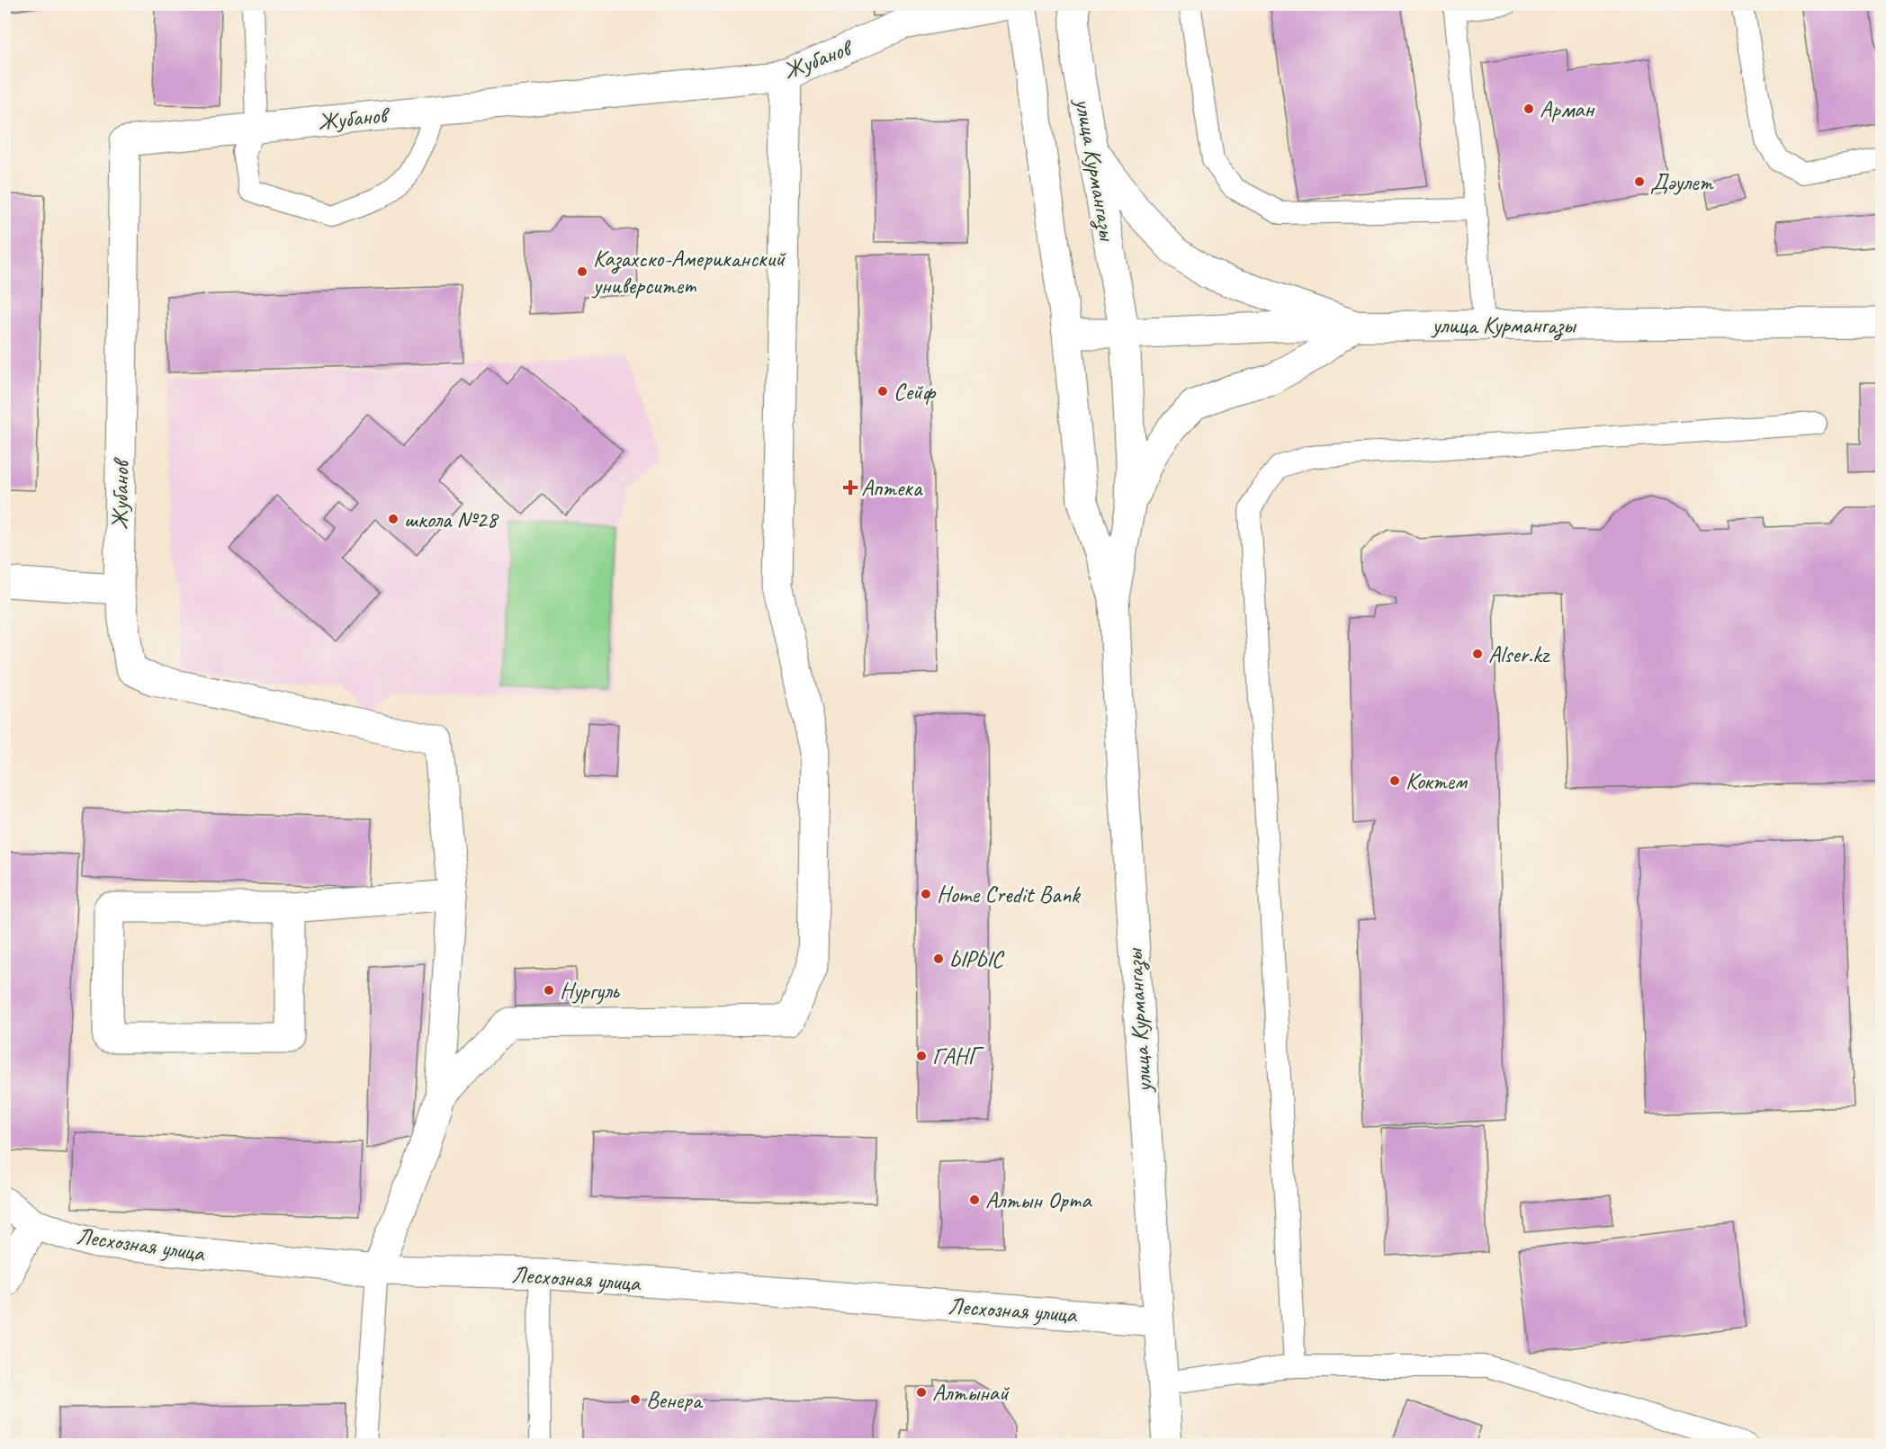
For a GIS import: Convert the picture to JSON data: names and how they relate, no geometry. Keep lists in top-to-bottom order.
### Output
{
  "streets": {
    "street": ["Жубанов", "улица Курмангазы", "Лесхозная улица"]
  },
  "crossings": [
    ["улица Курмангазы", "Лесхозная улица"]
  ],
  "places": {
    "other": [
      "Арман",
      "Дәулет",
      "Казахско-Американский университет",
      "Сейф",
      "школа №28",
      "Alser.kz",
      "Коктем",
      "Home Credit Bank",
      "ЫРЫС",
      "Нургуль",
      "ГАНГ",
      "Алтын Орта",
      "Алтынай",
      "Венера"
    ],
    "health": ["Аптека"]
  }
}
